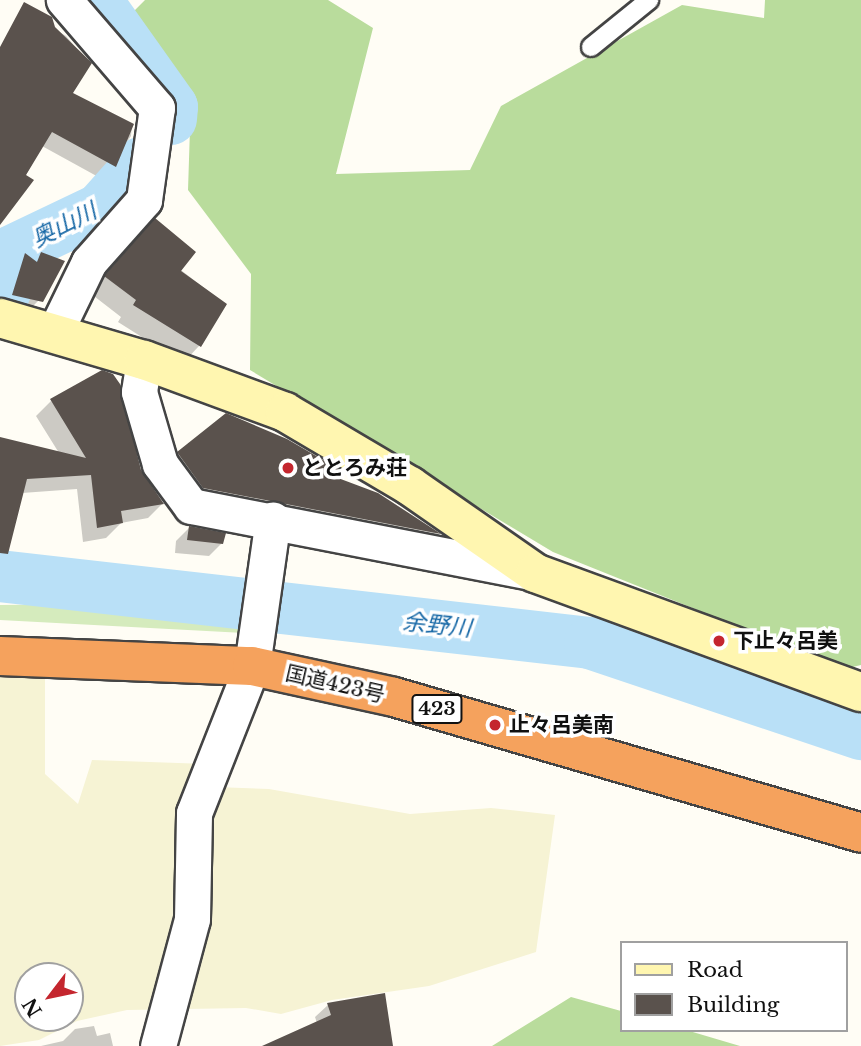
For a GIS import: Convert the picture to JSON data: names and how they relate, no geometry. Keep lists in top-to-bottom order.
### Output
{
  "streets": {
    "highway": ["国道423号", "423"]
  },
  "water": ["奥山川", "余野川"],
  "places": ["ととろみ荘", "下止々呂美", "止々呂美南"],
  "legend": ["Road", "Building"],
  "north": "bottom left"
}
